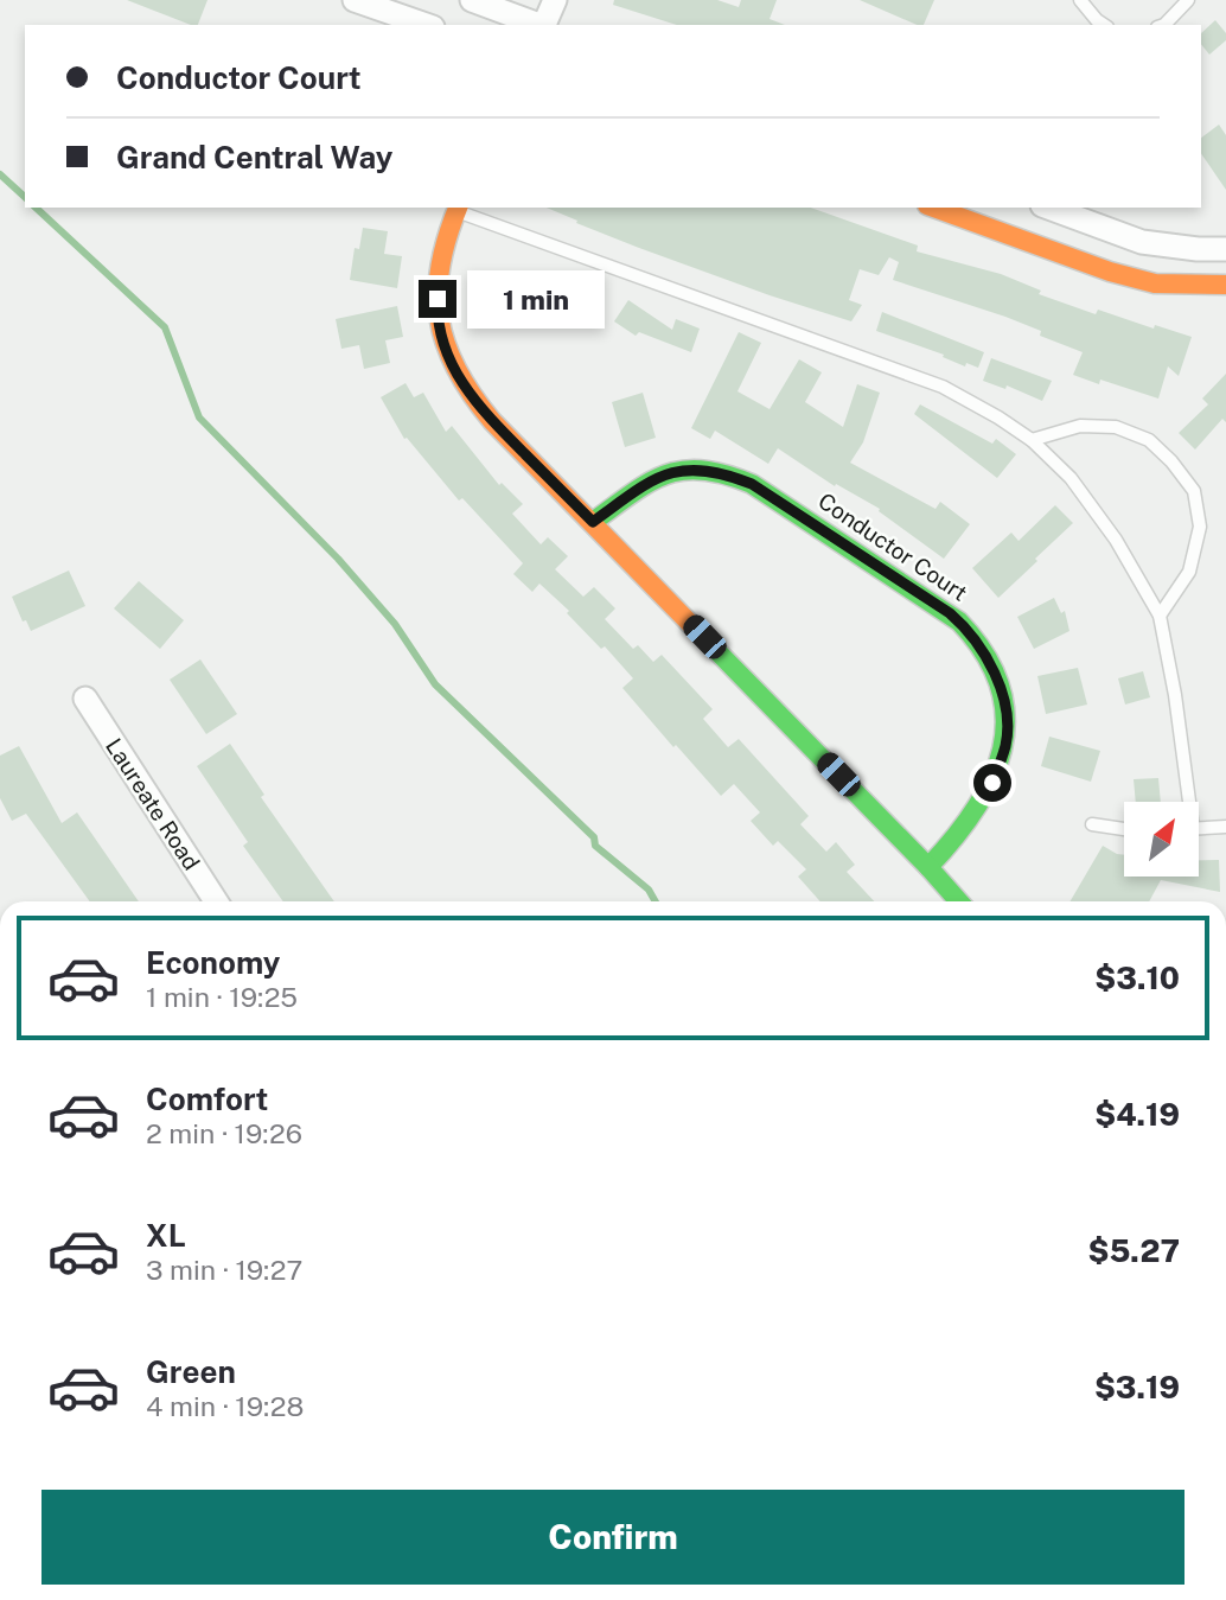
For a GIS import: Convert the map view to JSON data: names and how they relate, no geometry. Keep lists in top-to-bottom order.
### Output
{
  "streets": {
    "street": ["Conductor Court", "Laureate Road"]
  },
  "north": "top right",
  "page": {
    "banner": ["Conductor Court", "Grand Central Way"],
    "bubble": "1 min",
    "list": [
      {
        "name": "Economy",
        "note": "1 min · 19:25",
        "value": "$3.10"
      },
      {
        "name": "Comfort",
        "note": "2 min · 19:26",
        "value": "$4.19"
      },
      {
        "name": "XL",
        "note": "3 min · 19:27",
        "value": "$5.27"
      },
      {
        "name": "Green",
        "note": "4 min · 19:28",
        "value": "$3.19"
      }
    ],
    "buttons": "Confirm"
  }
}
